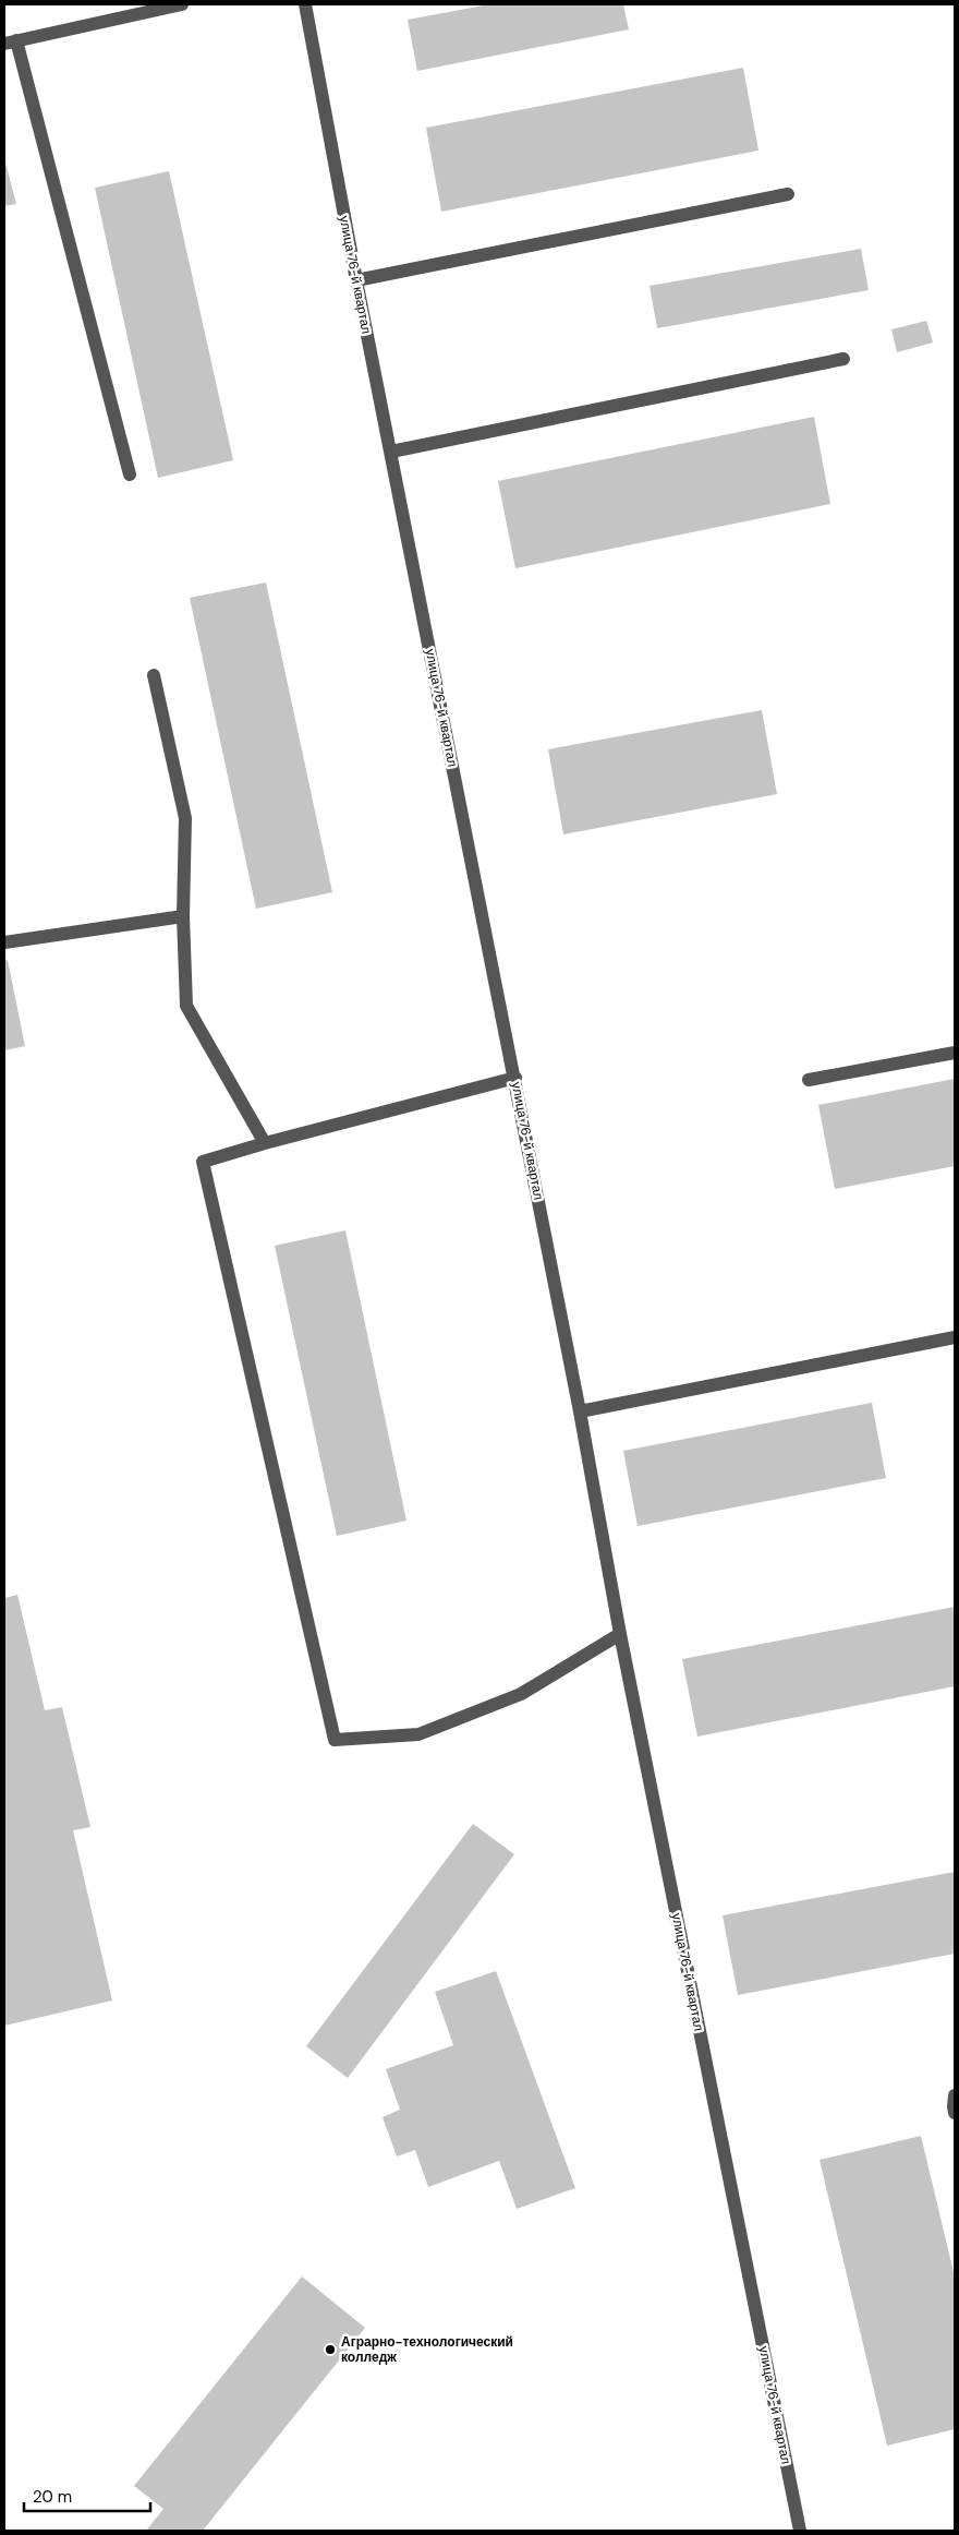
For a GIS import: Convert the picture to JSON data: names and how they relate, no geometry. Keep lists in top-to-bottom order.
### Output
{
  "streets": {
    "street": ["улица 76-й квартал"]
  },
  "places": ["Аграрно-технологический колледж"],
  "scale_bar": "20 m"
}
